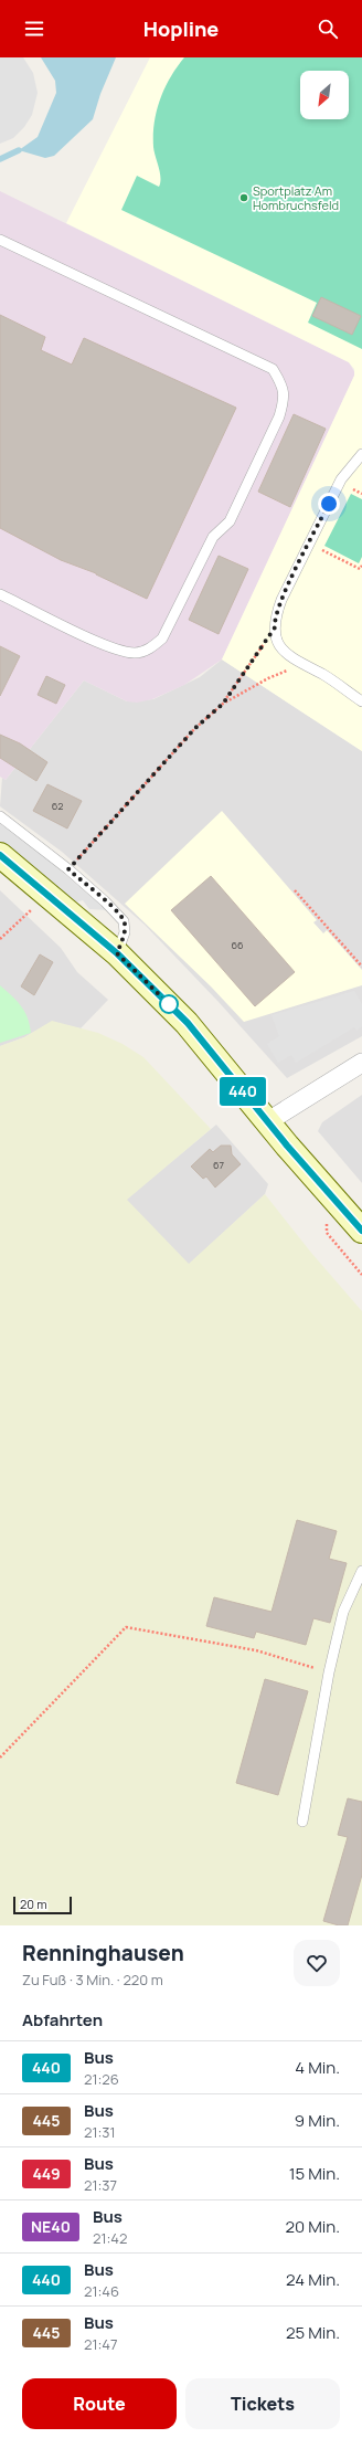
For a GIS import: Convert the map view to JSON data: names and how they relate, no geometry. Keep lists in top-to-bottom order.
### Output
{
  "places": ["Sportplatz Am Hombruchsfeld"],
  "lines": ["bus line 440"],
  "house_numbers": ["62", "66", "67"],
  "scale_bar": "20 m",
  "north": "bottom left",
  "page": {
    "header": "Hopline",
    "on_map": "440",
    "scale": "20 m",
    "heading": [
      ["Renninghausen", "Zu Fuß · 3 Min. · 220 m"],
      "Abfahrten"
    ],
    "list": [
      {
        "mark": "440",
        "name": "Bus",
        "note": "21:26",
        "value": "4 Min."
      },
      {
        "mark": "445",
        "name": "Bus",
        "note": "21:31",
        "value": "9 Min."
      },
      {
        "mark": "449",
        "name": "Bus",
        "note": "21:37",
        "value": "15 Min."
      },
      {
        "mark": "NE40",
        "name": "Bus",
        "note": "21:42",
        "value": "20 Min."
      },
      {
        "mark": "440",
        "name": "Bus",
        "note": "21:46",
        "value": "24 Min."
      },
      {
        "mark": "445",
        "name": "Bus",
        "note": "21:47",
        "value": "25 Min."
      }
    ],
    "buttons": ["Route", "Tickets"]
  }
}
